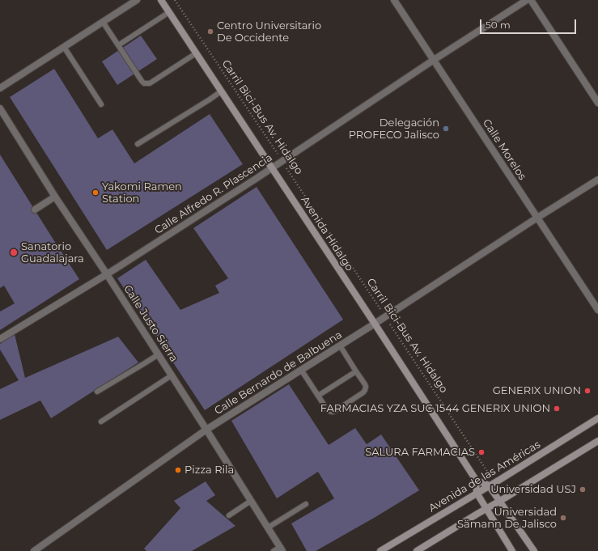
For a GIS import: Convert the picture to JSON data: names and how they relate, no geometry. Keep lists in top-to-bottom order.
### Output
{
  "streets": {
    "main road": ["Avenida Hidalgo", "Avenida de las Américas"],
    "street": [
      "Calle Morelos",
      "Calle Alfredo R. Plascencia",
      "Calle Justo Sierra",
      "Calle Bernardo de Balbuena"
    ],
    "path": ["Carril Bici-Bus Av. Hidalgo"]
  },
  "crossings": [
    ["Carril Bici-Bus Av. Hidalgo", "Calle Alfredo R. Plascencia"],
    ["Carril Bici-Bus Av. Hidalgo", "Calle Bernardo de Balbuena"],
    ["Carril Bici-Bus Av. Hidalgo", "Avenida de las Américas"],
    ["Calle Morelos", "Calle Alfredo R. Plascencia"],
    ["Calle Morelos", "Calle Bernardo de Balbuena"],
    ["Calle Alfredo R. Plascencia", "Avenida Hidalgo"],
    ["Calle Alfredo R. Plascencia", "Calle Justo Sierra"],
    ["Avenida Hidalgo", "Calle Bernardo de Balbuena"],
    ["Avenida Hidalgo", "Avenida de las Américas"],
    ["Calle Justo Sierra", "Calle Bernardo de Balbuena"]
  ],
  "places": [
    "Centro Universitario De Occidente",
    "Delegación PROFECO Jalisco",
    "Yakomi Ramen Station",
    "Sanatorio Guadalajara",
    "GENERIX UNION",
    "FARMACIAS YZA SUC 1544 GENERIX UNION",
    "SALURA FARMACIAS",
    "Pizza Rila",
    "Universidad USJ",
    "Universidad Sämann De Jalisco"
  ],
  "scale_bar": "50 m"
}
